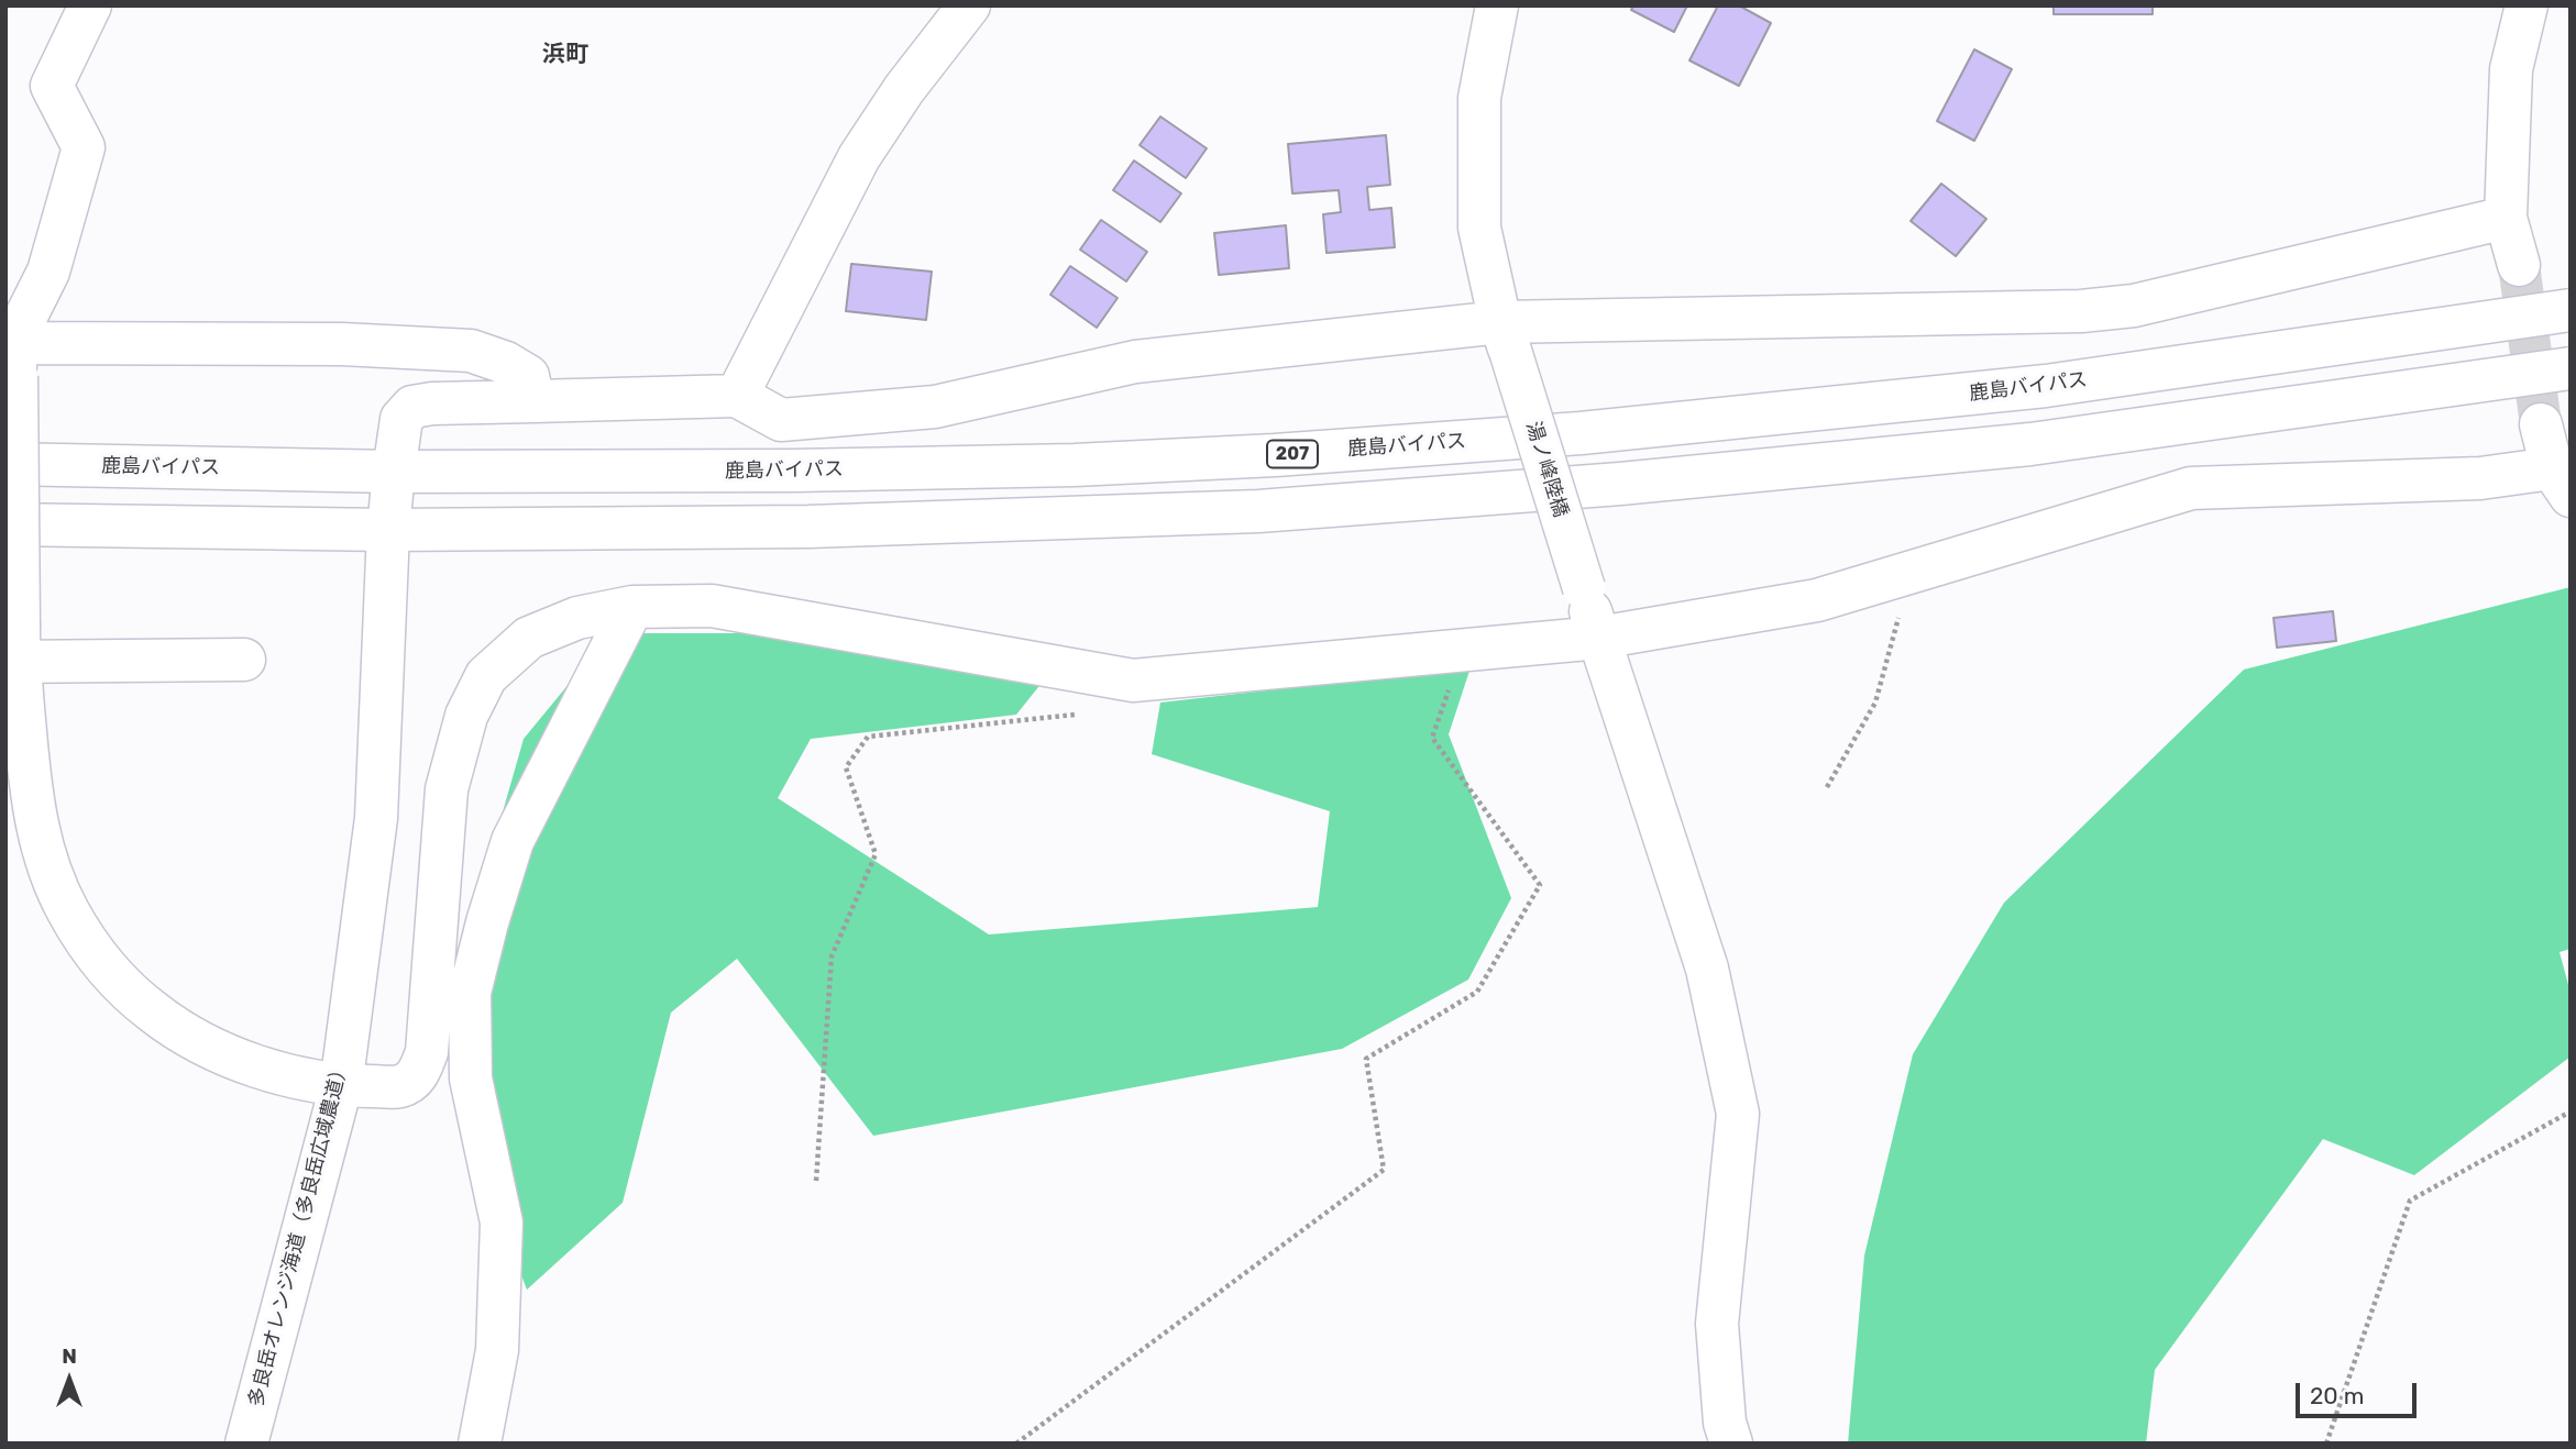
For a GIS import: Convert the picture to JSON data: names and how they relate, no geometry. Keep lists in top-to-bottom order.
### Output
{
  "streets": {
    "main road": [
      "鹿島バイパス",
      "207",
      "湯ノ峰陸橋",
      "多良岳オレンジ海道（多良岳広域農道）"
    ]
  },
  "crossings": [
    ["鹿島バイパス", "多良岳オレンジ海道（多良岳広域農道）"]
  ],
  "districts": ["浜町"],
  "scale_bar": "20 m",
  "north": "top"
}
